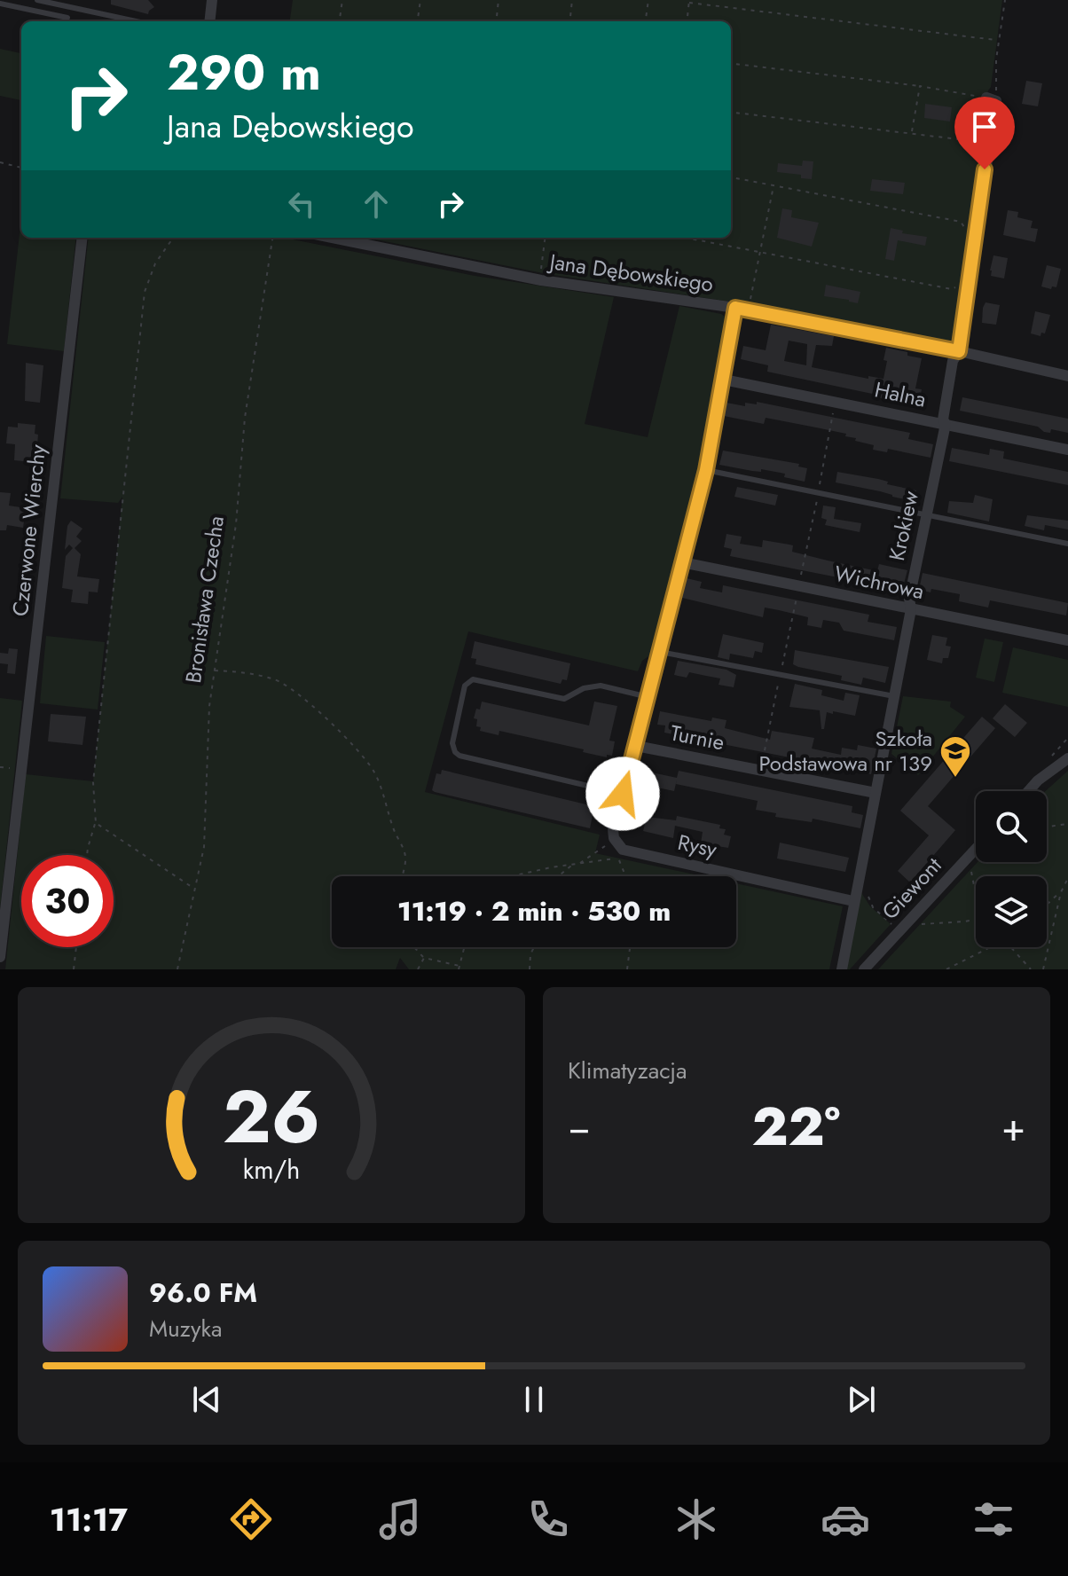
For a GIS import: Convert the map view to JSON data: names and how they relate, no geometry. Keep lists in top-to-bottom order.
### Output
{
  "streets": {
    "street": [
      "Jana Dębowskiego",
      "Halna",
      "Krokiew",
      "Czerwone Wierchy",
      "Wichrowa",
      "Turnie",
      "Rysy",
      "Giewont"
    ],
    "path": ["Bronisława Czecha"]
  },
  "crossings": [
    ["Jana Dębowskiego", "Krokiew"],
    ["Halna", "Krokiew"],
    ["Krokiew", "Wichrowa"],
    ["Krokiew", "Turnie"],
    ["Krokiew", "Rysy"]
  ],
  "places": {
    "school or university": ["Szkoła Podstawowa nr 139"]
  },
  "page": {
    "turn": ["290 m", "Jana Dębowskiego"],
    "limit": "30",
    "trip": "11:19 · 2 min · 530 m",
    "tile": "Klimatyzacja",
    "heat": ["−", "22°", "+"],
    "song": ["96.0 FM", "Muzyka"],
    "tabs": "11:17",
    "gauge": ["26", "km/h"]
  }
}
